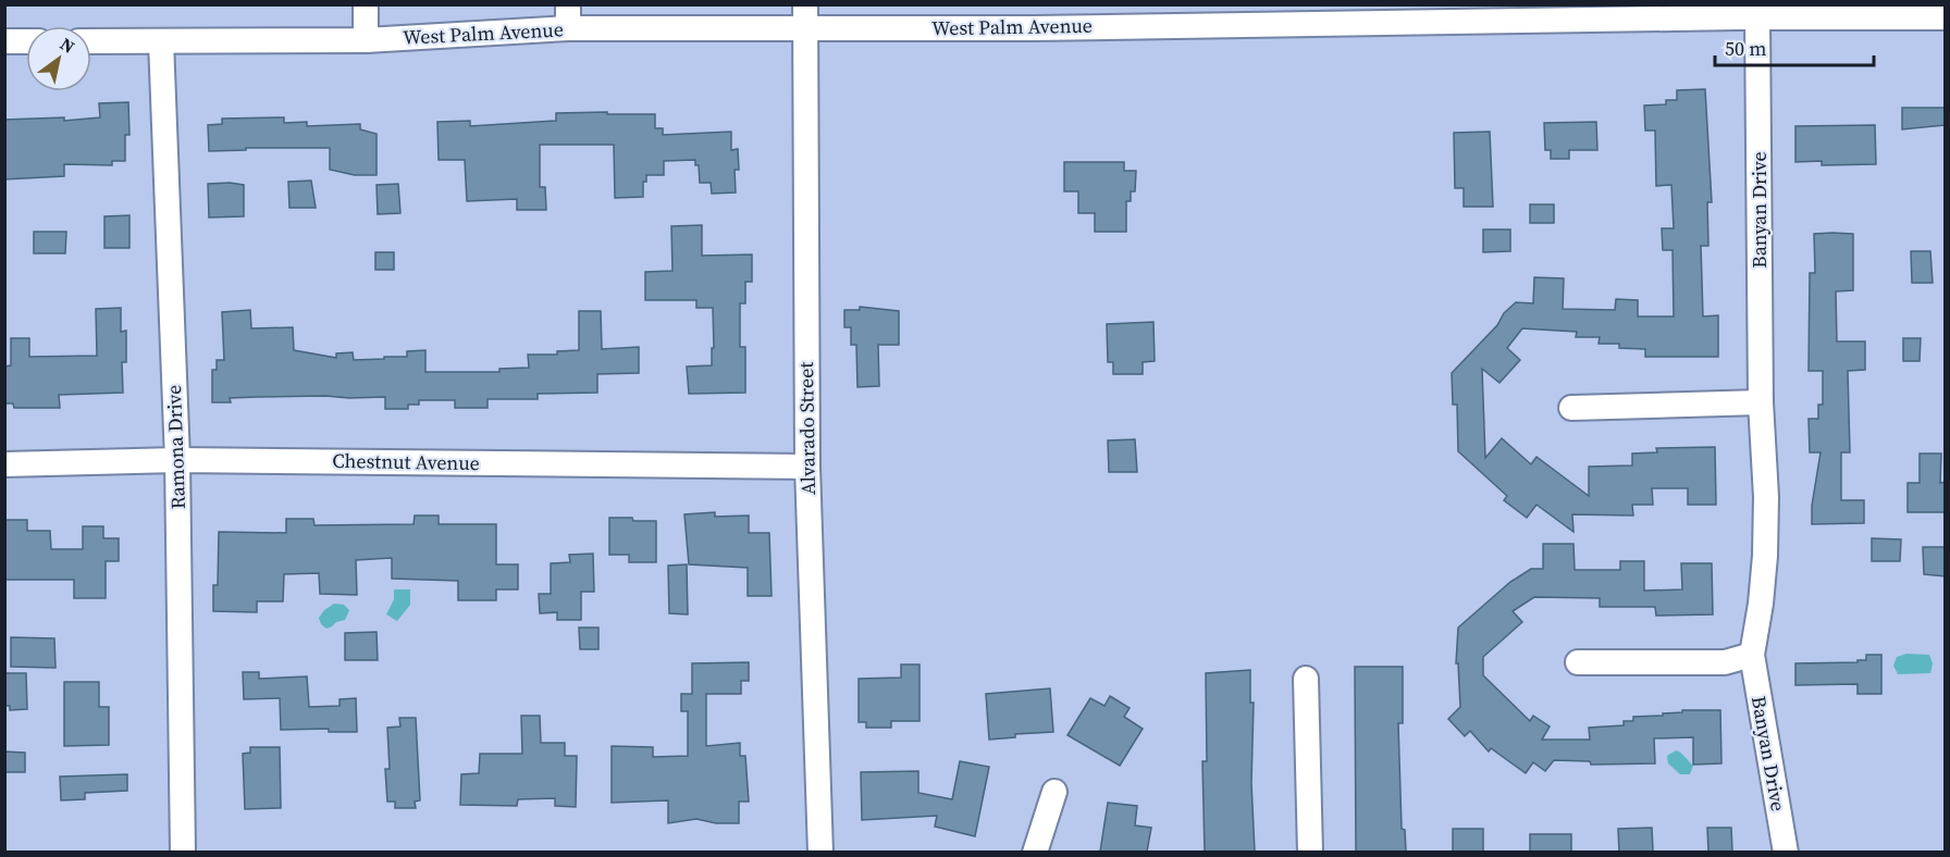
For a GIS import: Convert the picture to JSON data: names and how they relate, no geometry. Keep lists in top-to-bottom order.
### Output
{
  "streets": {
    "street": [
      "West Palm Avenue",
      "Banyan Drive",
      "Alvarado Street",
      "Ramona Drive",
      "Chestnut Avenue"
    ]
  },
  "crossings": [
    ["West Palm Avenue", "Banyan Drive"],
    ["West Palm Avenue", "Alvarado Street"],
    ["West Palm Avenue", "Ramona Drive"],
    ["Alvarado Street", "Chestnut Avenue"],
    ["Ramona Drive", "Chestnut Avenue"]
  ],
  "scale_bar": "50 m",
  "north": "top right"
}
